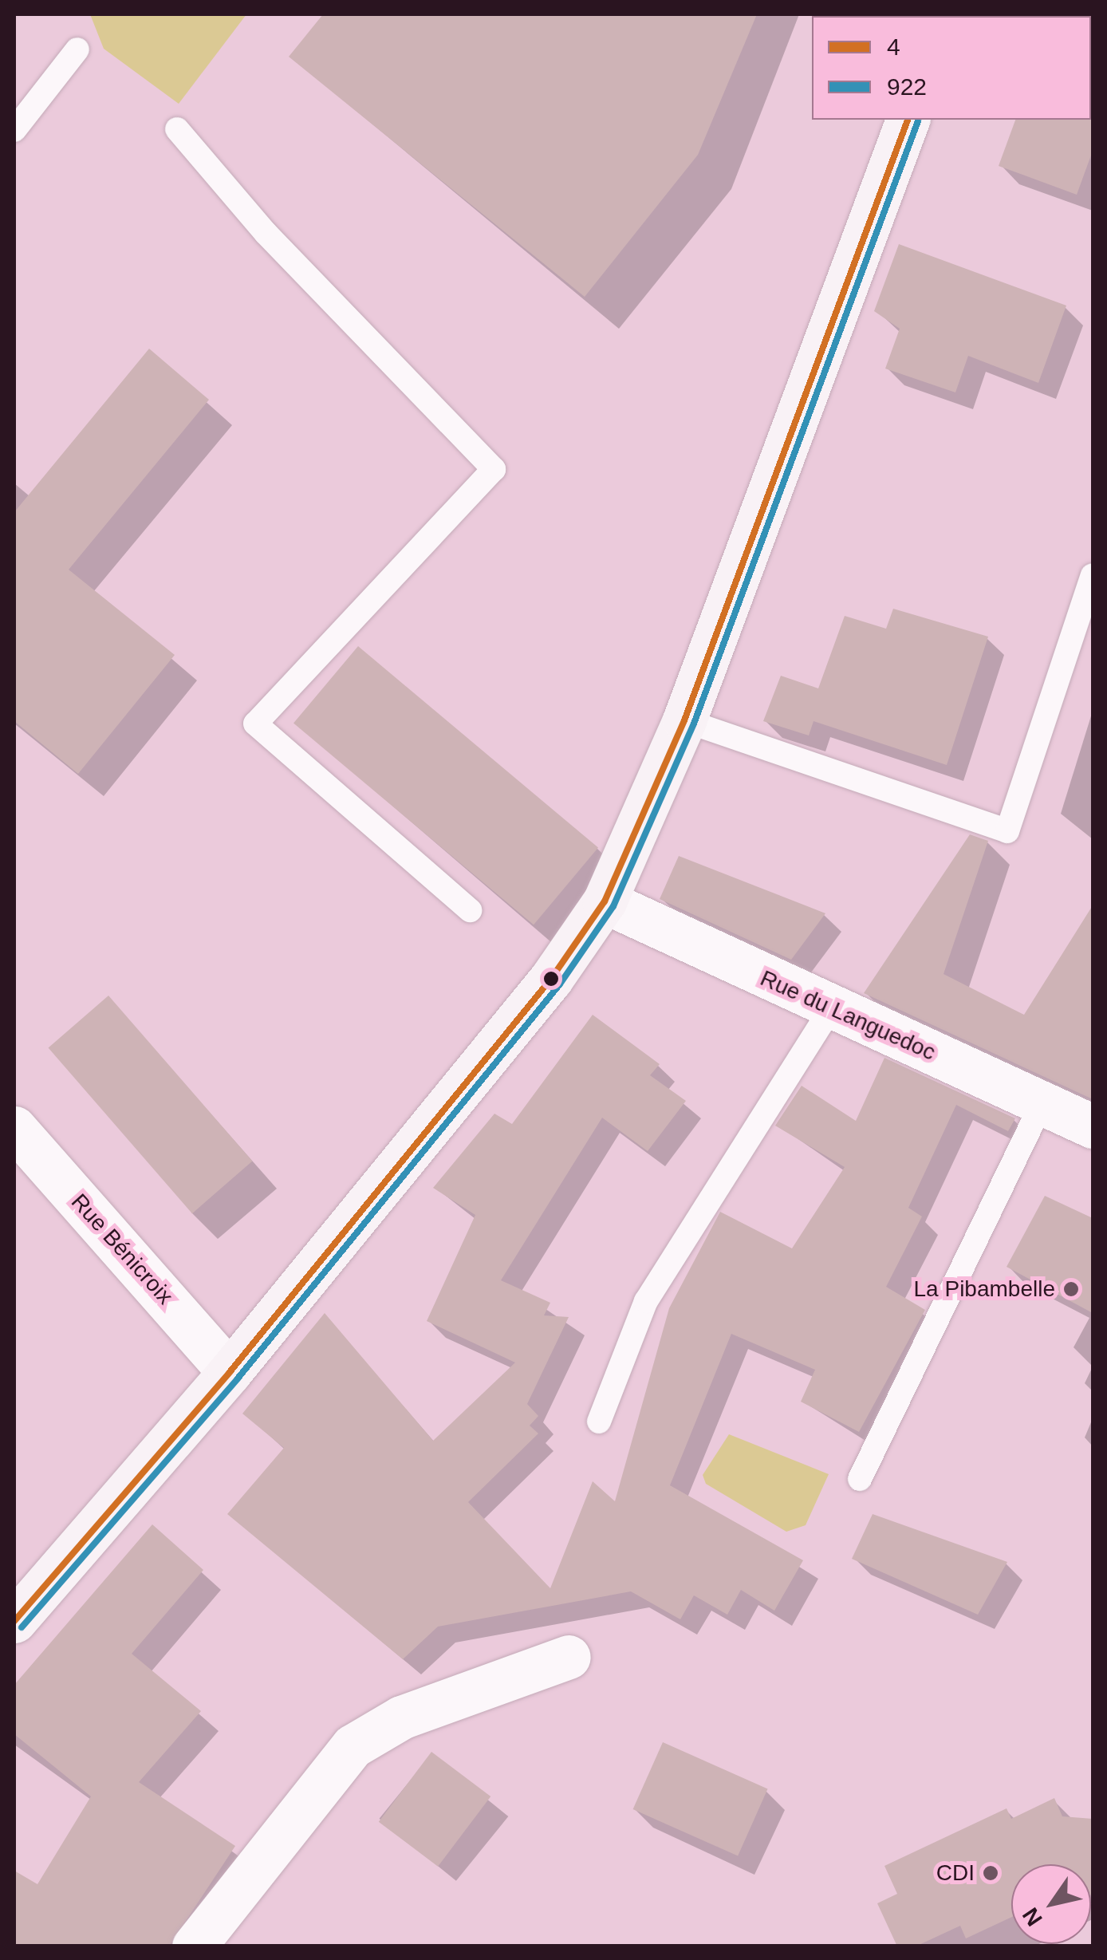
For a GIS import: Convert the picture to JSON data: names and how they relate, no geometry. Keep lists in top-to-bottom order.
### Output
{
  "streets": {
    "street": ["Rue du Languedoc", "Rue Bénicroix"]
  },
  "places": ["La Pibambelle", "CDI"],
  "lines": ["transit line 4", "transit line 922"],
  "legend": ["4", "922"],
  "north": "bottom left"
}
